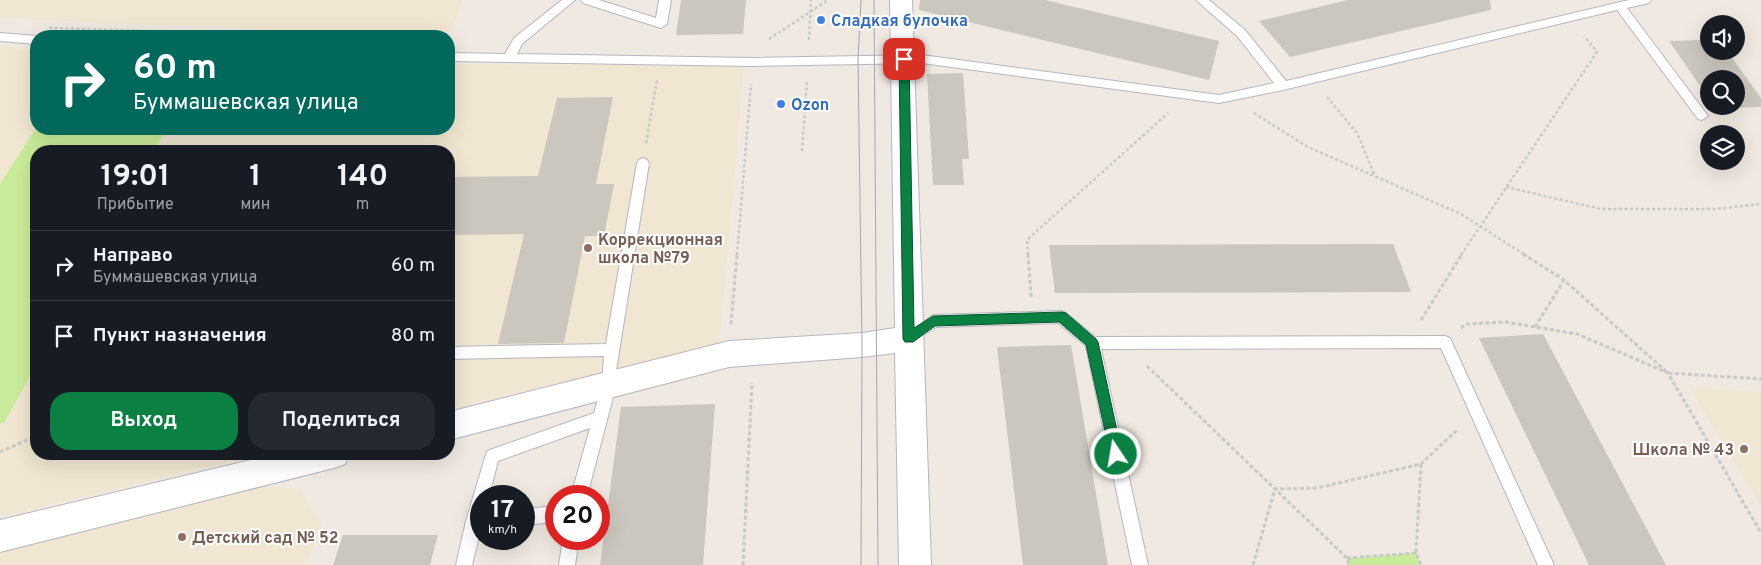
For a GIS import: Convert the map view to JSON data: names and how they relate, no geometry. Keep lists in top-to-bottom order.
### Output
{
  "places": [
    "Сладкая булочка",
    "Ozon",
    "Коррекционная школа №79",
    "Школа № 43",
    "Детский сад № 52"
  ],
  "page": {
    "turn": ["60 m", "Буммашевская улица"],
    "eta": [
      "19:01",
      "Прибытие",
      "1",
      "мин",
      "140",
      "m"
    ],
    "list": [
      {
        "name": "Направо",
        "note": "Буммашевская улица",
        "value": "60 m"
      },
      {
        "name": "Пункт назначения",
        "value": "80 m"
      }
    ],
    "buttons": ["Выход", "Поделиться"],
    "speed": "17 km/h",
    "limit": "20"
  }
}
